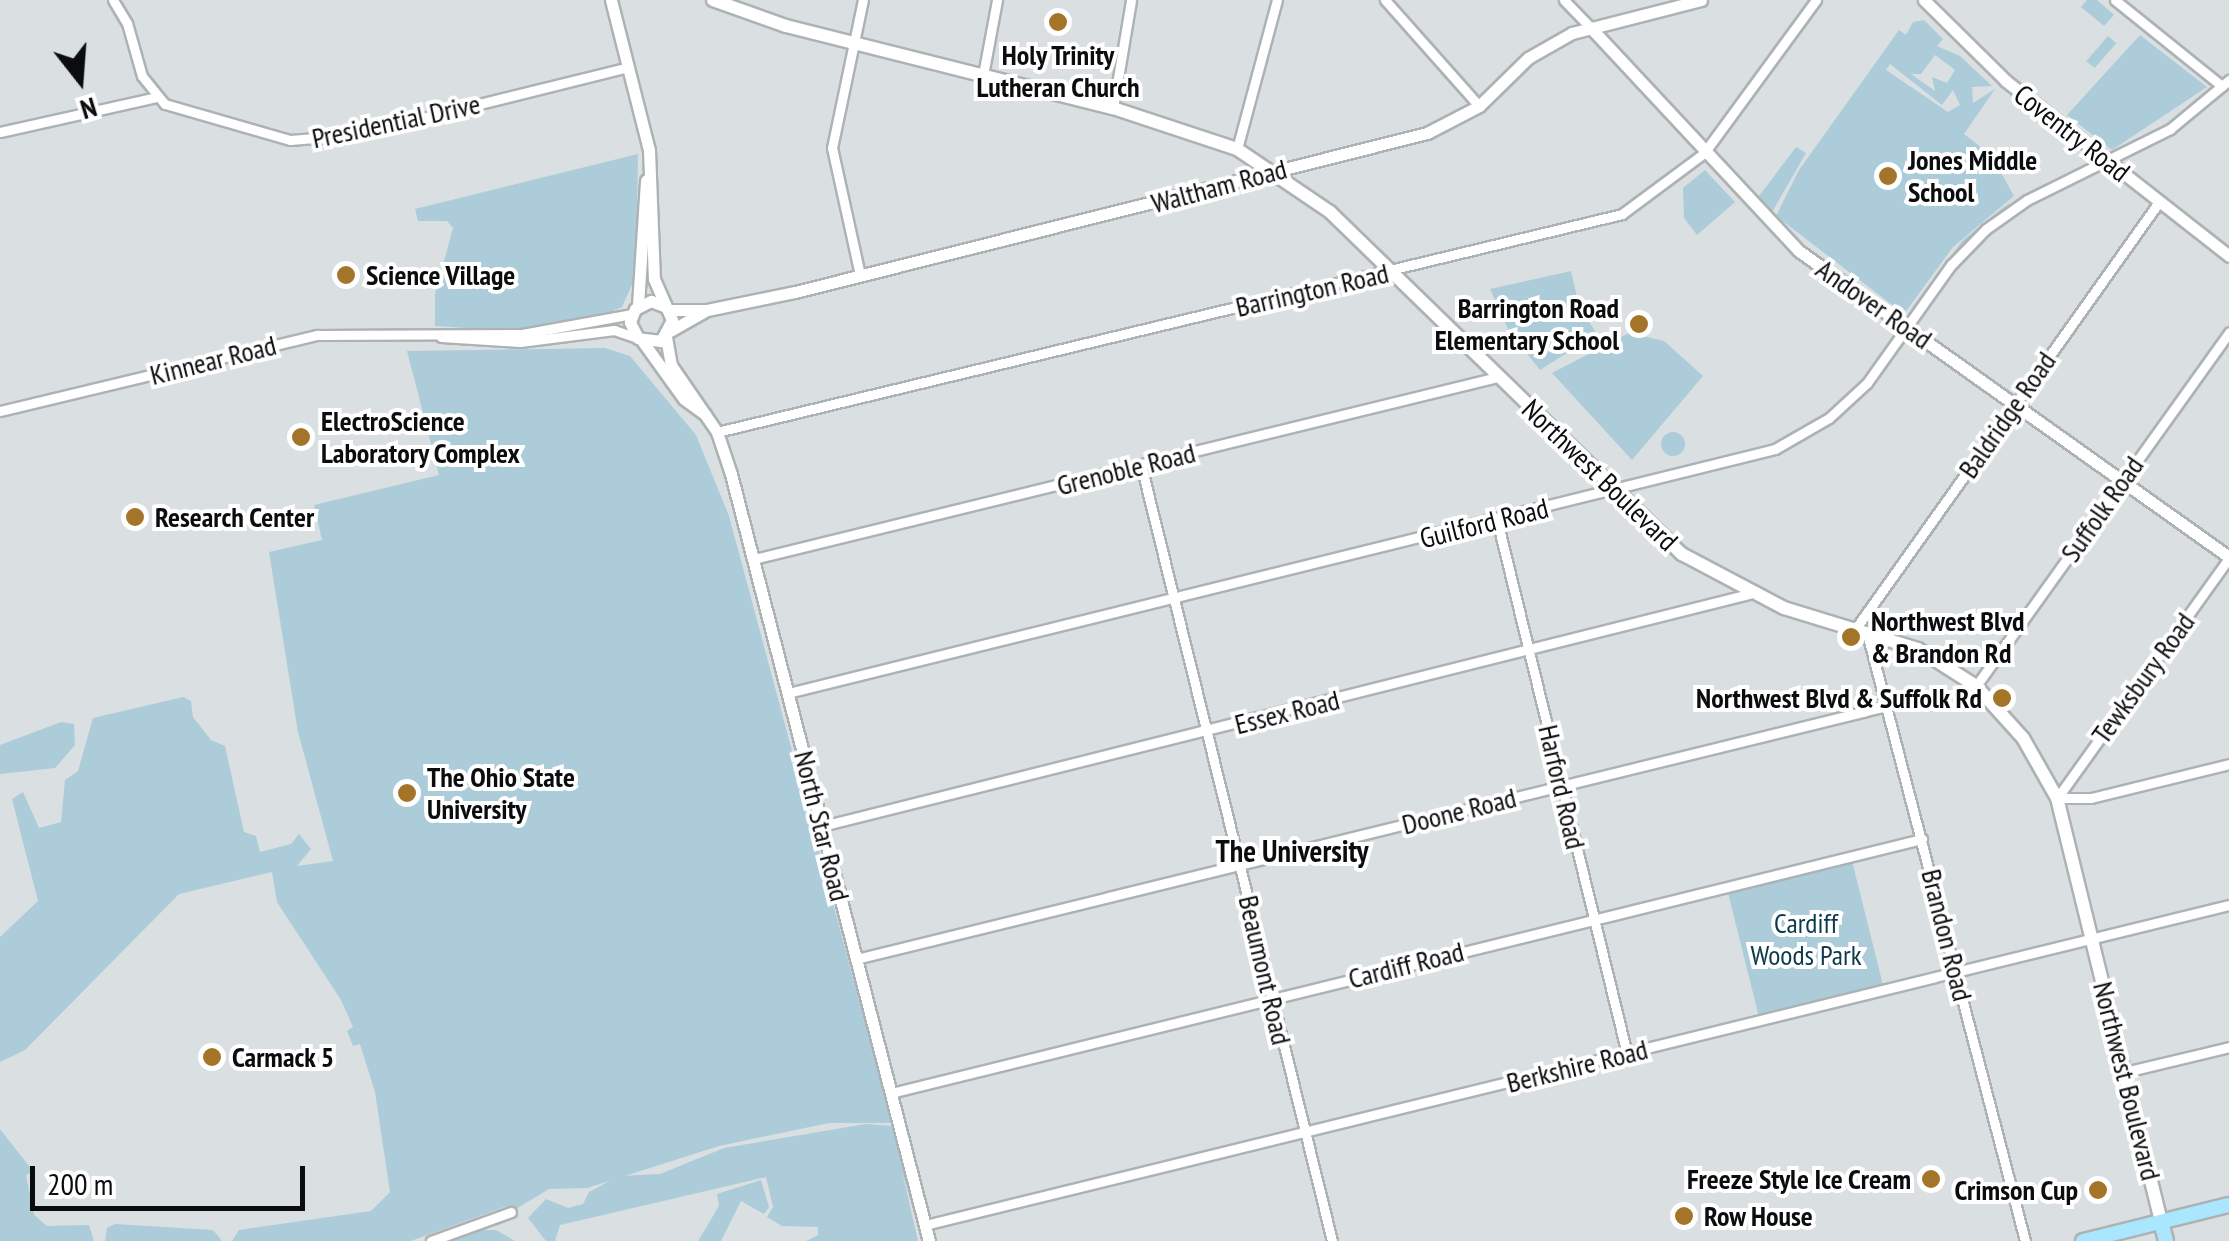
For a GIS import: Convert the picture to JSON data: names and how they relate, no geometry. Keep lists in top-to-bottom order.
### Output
{
  "streets": {
    "main road": ["Northwest Boulevard"],
    "street": [
      "Presidential Drive",
      "Coventry Road",
      "Waltham Road",
      "Barrington Road",
      "Andover Road",
      "Kinnear Road",
      "Baldridge Road",
      "Grenoble Road",
      "Suffolk Road",
      "Guilford Road",
      "Tewksbury Road",
      "Essex Road",
      "Harford Road",
      "Doone Road",
      "North Star Road",
      "Brandon Road",
      "Cardiff Road",
      "Beaumont Road",
      "Berkshire Road"
    ]
  },
  "crossings": [
    ["Coventry Road", "Baldridge Road"],
    ["Coventry Road", "Guilford Road"],
    ["Waltham Road", "Andover Road"],
    ["Waltham Road", "Kinnear Road"],
    ["Waltham Road", "Northwest Boulevard"],
    ["Waltham Road", "North Star Road"],
    ["Barrington Road", "Andover Road"],
    ["Barrington Road", "Northwest Boulevard"],
    ["Barrington Road", "North Star Road"],
    ["Andover Road", "Baldridge Road"],
    ["Andover Road", "Suffolk Road"],
    ["Andover Road", "Guilford Road"],
    ["Andover Road", "Tewksbury Road"],
    ["Kinnear Road", "North Star Road"],
    ["Baldridge Road", "Northwest Boulevard"],
    ["Baldridge Road", "Brandon Road"],
    ["Grenoble Road", "Northwest Boulevard"],
    ["Grenoble Road", "North Star Road"],
    ["Grenoble Road", "Beaumont Road"],
    ["Northwest Boulevard", "Suffolk Road"],
    ["Northwest Boulevard", "Guilford Road"],
    ["Northwest Boulevard", "Tewksbury Road"],
    ["Northwest Boulevard", "Essex Road"],
    ["Northwest Boulevard", "Brandon Road"],
    ["Northwest Boulevard", "Berkshire Road"],
    ["Guilford Road", "Harford Road"],
    ["Guilford Road", "North Star Road"],
    ["Guilford Road", "Beaumont Road"],
    ["Essex Road", "Harford Road"],
    ["Essex Road", "North Star Road"],
    ["Essex Road", "Beaumont Road"],
    ["Harford Road", "Doone Road"],
    ["Harford Road", "Cardiff Road"],
    ["Harford Road", "Berkshire Road"],
    ["Doone Road", "North Star Road"],
    ["Doone Road", "Brandon Road"],
    ["Doone Road", "Beaumont Road"],
    ["North Star Road", "Cardiff Road"],
    ["North Star Road", "Berkshire Road"],
    ["Brandon Road", "Cardiff Road"],
    ["Brandon Road", "Berkshire Road"],
    ["Cardiff Road", "Beaumont Road"],
    ["Beaumont Road", "Berkshire Road"]
  ],
  "districts": ["The University"],
  "parks": ["Cardiff Woods Park"],
  "places": [
    "Holy Trinity Lutheran Church",
    "Jones Middle School",
    "Science Village",
    "Barrington Road Elementary School",
    "ElectroScience Laboratory Complex",
    "Research Center",
    "Northwest Blvd & Brandon Rd",
    "Northwest Blvd & Suffolk Rd",
    "The Ohio State University",
    "Carmack 5",
    "Freeze Style Ice Cream",
    "Crimson Cup",
    "Row House"
  ],
  "scale_bar": "200 m",
  "north": "bottom"
}
